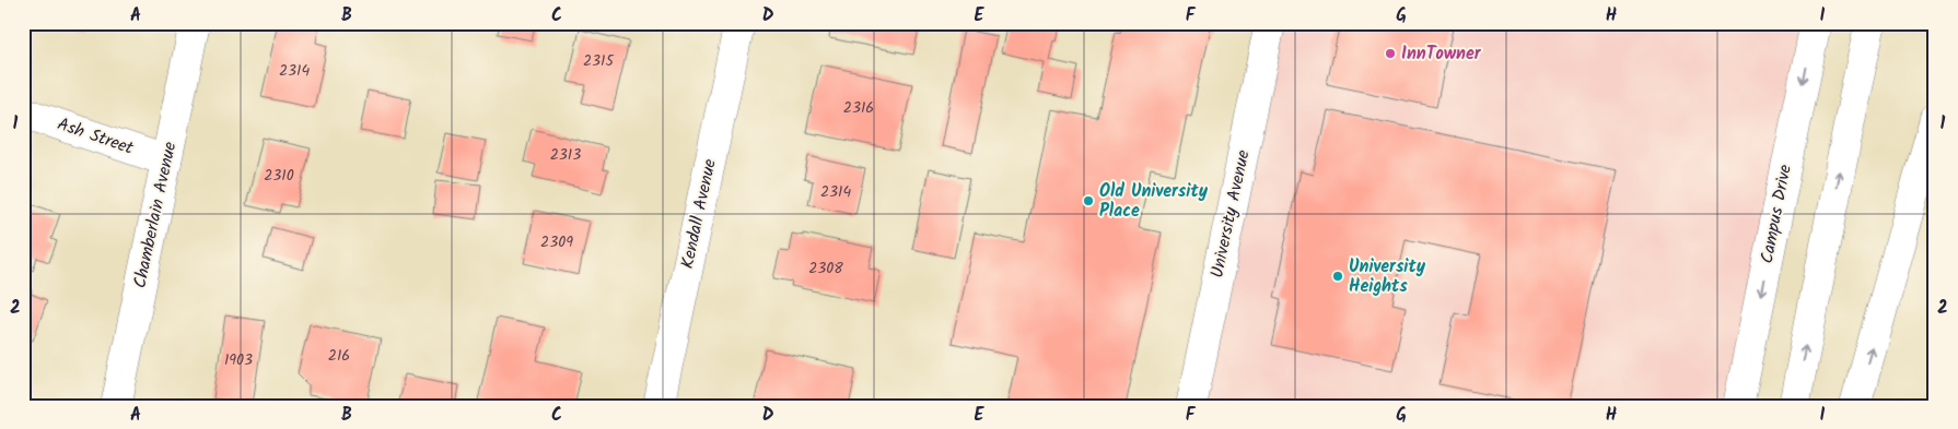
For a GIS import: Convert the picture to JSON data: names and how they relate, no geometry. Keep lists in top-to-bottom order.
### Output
{
  "streets": {
    "street": [
      "Ash Street",
      "Kendall Avenue",
      "University Avenue",
      "Campus Drive",
      "Chamberlain Avenue"
    ]
  },
  "crossings": [
    ["Ash Street", "Chamberlain Avenue"]
  ],
  "places": ["InnTowner", "Old University Place", "University Heights"],
  "house_numbers": [
    "2315",
    "2314",
    "2316",
    "2313",
    "2310",
    "2314",
    "2309",
    "2308",
    "216",
    "1903"
  ],
  "grid": {
    "columns": [
      "A",
      "B",
      "C",
      "D",
      "E",
      "F",
      "G",
      "H",
      "I"
    ],
    "rows": ["1", "2"]
  }
}
